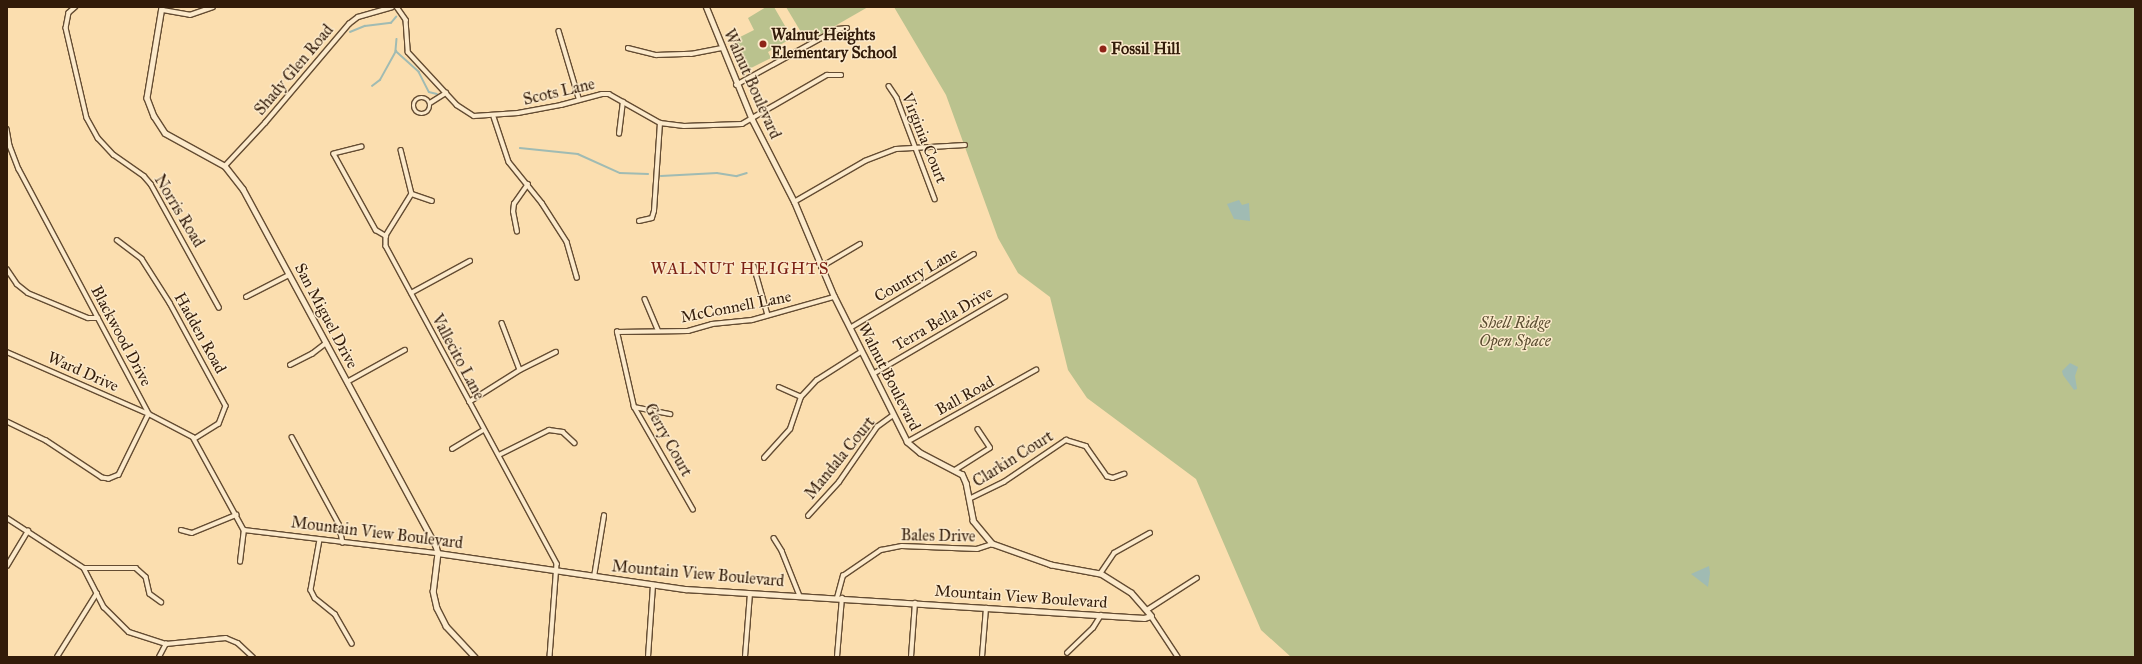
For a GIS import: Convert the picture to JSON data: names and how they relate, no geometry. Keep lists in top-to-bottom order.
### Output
{
  "streets": {
    "street": [
      "Shady Glen Road",
      "Walnut Boulevard",
      "Scots Lane",
      "Virginia Court",
      "Norris Road",
      "Country Lane",
      "McConnell Lane",
      "San Miguel Drive",
      "Terra Bella Drive",
      "Hadden Road",
      "Blackwood Drive",
      "Vallecito Lane",
      "Ward Drive",
      "Ball Road",
      "Gerry Court",
      "Mandala Court",
      "Clarkin Court",
      "Mountain View Boulevard",
      "Bales Drive"
    ]
  },
  "crossings": [
    ["Shady Glen Road", "San Miguel Drive"],
    ["Walnut Boulevard", "Scots Lane"],
    ["Walnut Boulevard", "Country Lane"],
    ["Walnut Boulevard", "McConnell Lane"],
    ["Walnut Boulevard", "Terra Bella Drive"],
    ["Walnut Boulevard", "Ball Road"],
    ["Walnut Boulevard", "Mandala Court"],
    ["McConnell Lane", "Gerry Court"],
    ["San Miguel Drive", "Mountain View Boulevard"],
    ["Blackwood Drive", "Ward Drive"],
    ["Vallecito Lane", "Mountain View Boulevard"],
    ["Mountain View Boulevard", "Bales Drive"]
  ],
  "districts": ["WALNUT HEIGHTS"],
  "parks": ["Shell Ridge Open Space"],
  "places": ["Walnut Heights Elementary School", "Fossil Hill"]
}
